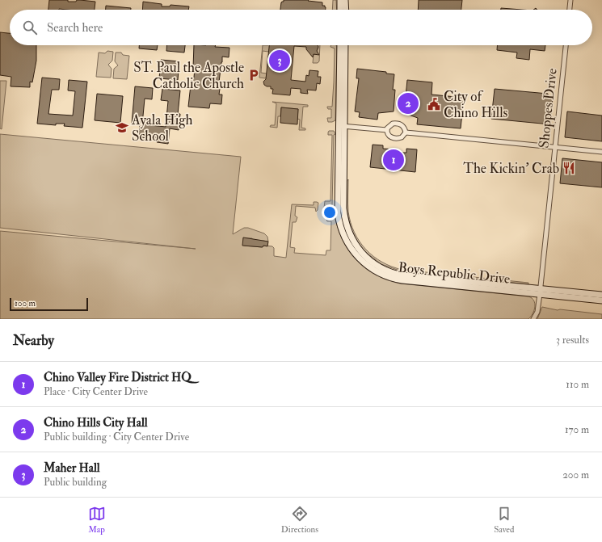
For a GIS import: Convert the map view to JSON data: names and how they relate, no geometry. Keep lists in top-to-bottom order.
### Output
{
  "streets": {
    "main road": ["Boys Republic Drive"],
    "street": ["Shoppes Drive"]
  },
  "crossings": [
    ["Shoppes Drive", "Boys Republic Drive"]
  ],
  "places": {
    "parking": ["ST. Paul the Apostle Catholic Church"],
    "public building": ["City of Chino Hills"],
    "school or university": ["Ayala High School"],
    "restaurant": ["The Kickin' Crab"]
  },
  "scale_bar": "100 m",
  "page": {
    "search": "Search here",
    "pins": ["3", "2", "1"],
    "scale": "100 m",
    "heading": ["Nearby", "3 results"],
    "list": [
      {
        "mark": "1",
        "name": "Chino Valley Fire District HQ",
        "note": "Place · City Center Drive",
        "value": "110 m"
      },
      {
        "mark": "2",
        "name": "Chino Hills City Hall",
        "note": "Public building · City Center Drive",
        "value": "170 m"
      },
      {
        "mark": "3",
        "name": "Maher Hall",
        "note": "Public building",
        "value": "200 m"
      }
    ],
    "nav": ["Map", "Directions", "Saved"]
  }
}
